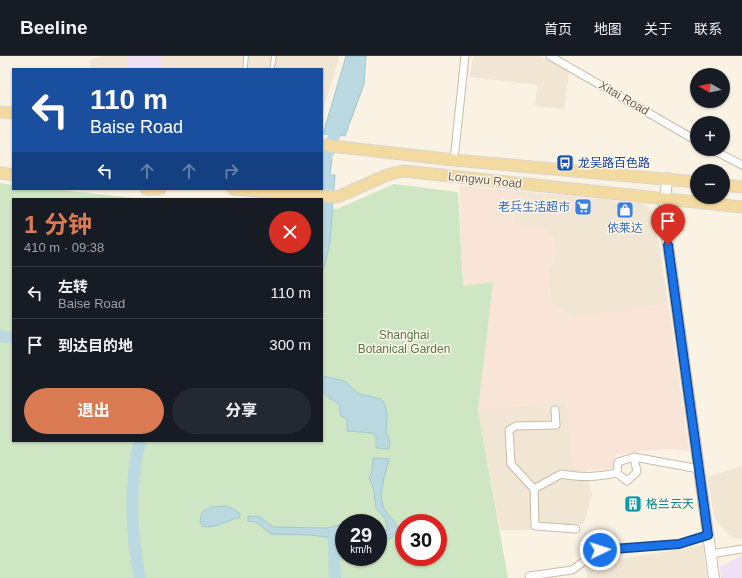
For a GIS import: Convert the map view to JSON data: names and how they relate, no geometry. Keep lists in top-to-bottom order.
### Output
{
  "streets": {
    "main road": ["Longwu Road"],
    "street": ["Xitai Road"]
  },
  "parks": ["Shanghai Botanical Garden"],
  "places": {
    "bus stop": ["龙吴路百色路"],
    "supermarket": ["老兵生活超市"],
    "shop": ["依莱达"],
    "building": ["格兰云天"]
  },
  "north": "left",
  "page": {
    "header": "Beeline",
    "nav": [
      "首页",
      "地图",
      "关于",
      "联系"
    ],
    "map_buttons": ["+", "−"],
    "turn": ["110 m", "Baise Road"],
    "heading": ["1 分钟", "410 m · 09:38"],
    "list": [
      {
        "name": "左转",
        "note": "Baise Road",
        "value": "110 m"
      },
      {
        "name": "到达目的地",
        "value": "300 m"
      }
    ],
    "buttons": ["退出", "分享"],
    "speed": "29 km/h",
    "limit": "30"
  }
}
